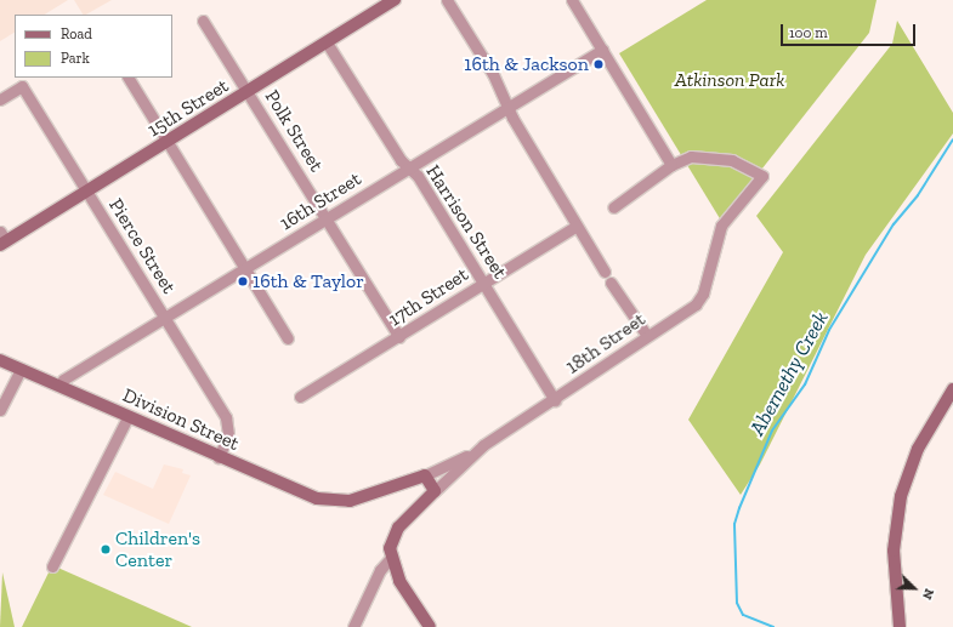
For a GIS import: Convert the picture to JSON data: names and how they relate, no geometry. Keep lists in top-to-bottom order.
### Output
{
  "streets": {
    "street": [
      "15th Street",
      "Polk Street",
      "16th Street",
      "Harrison Street",
      "Pierce Street",
      "17th Street",
      "18th Street",
      "Division Street"
    ]
  },
  "crossings": [
    ["15th Street", "Polk Street"],
    ["15th Street", "Harrison Street"],
    ["15th Street", "Pierce Street"],
    ["Polk Street", "16th Street"],
    ["Polk Street", "17th Street"],
    ["16th Street", "Harrison Street"],
    ["16th Street", "Pierce Street"],
    ["16th Street", "Division Street"],
    ["Harrison Street", "17th Street"],
    ["Harrison Street", "18th Street"],
    ["Pierce Street", "Division Street"],
    ["18th Street", "Division Street"]
  ],
  "water": ["Abernethy Creek"],
  "parks": ["Atkinson Park"],
  "places": ["16th & Jackson", "16th & Taylor", "Children's Center"],
  "legend": ["Road", "Park"],
  "scale_bar": "100 m",
  "north": "bottom right"
}
